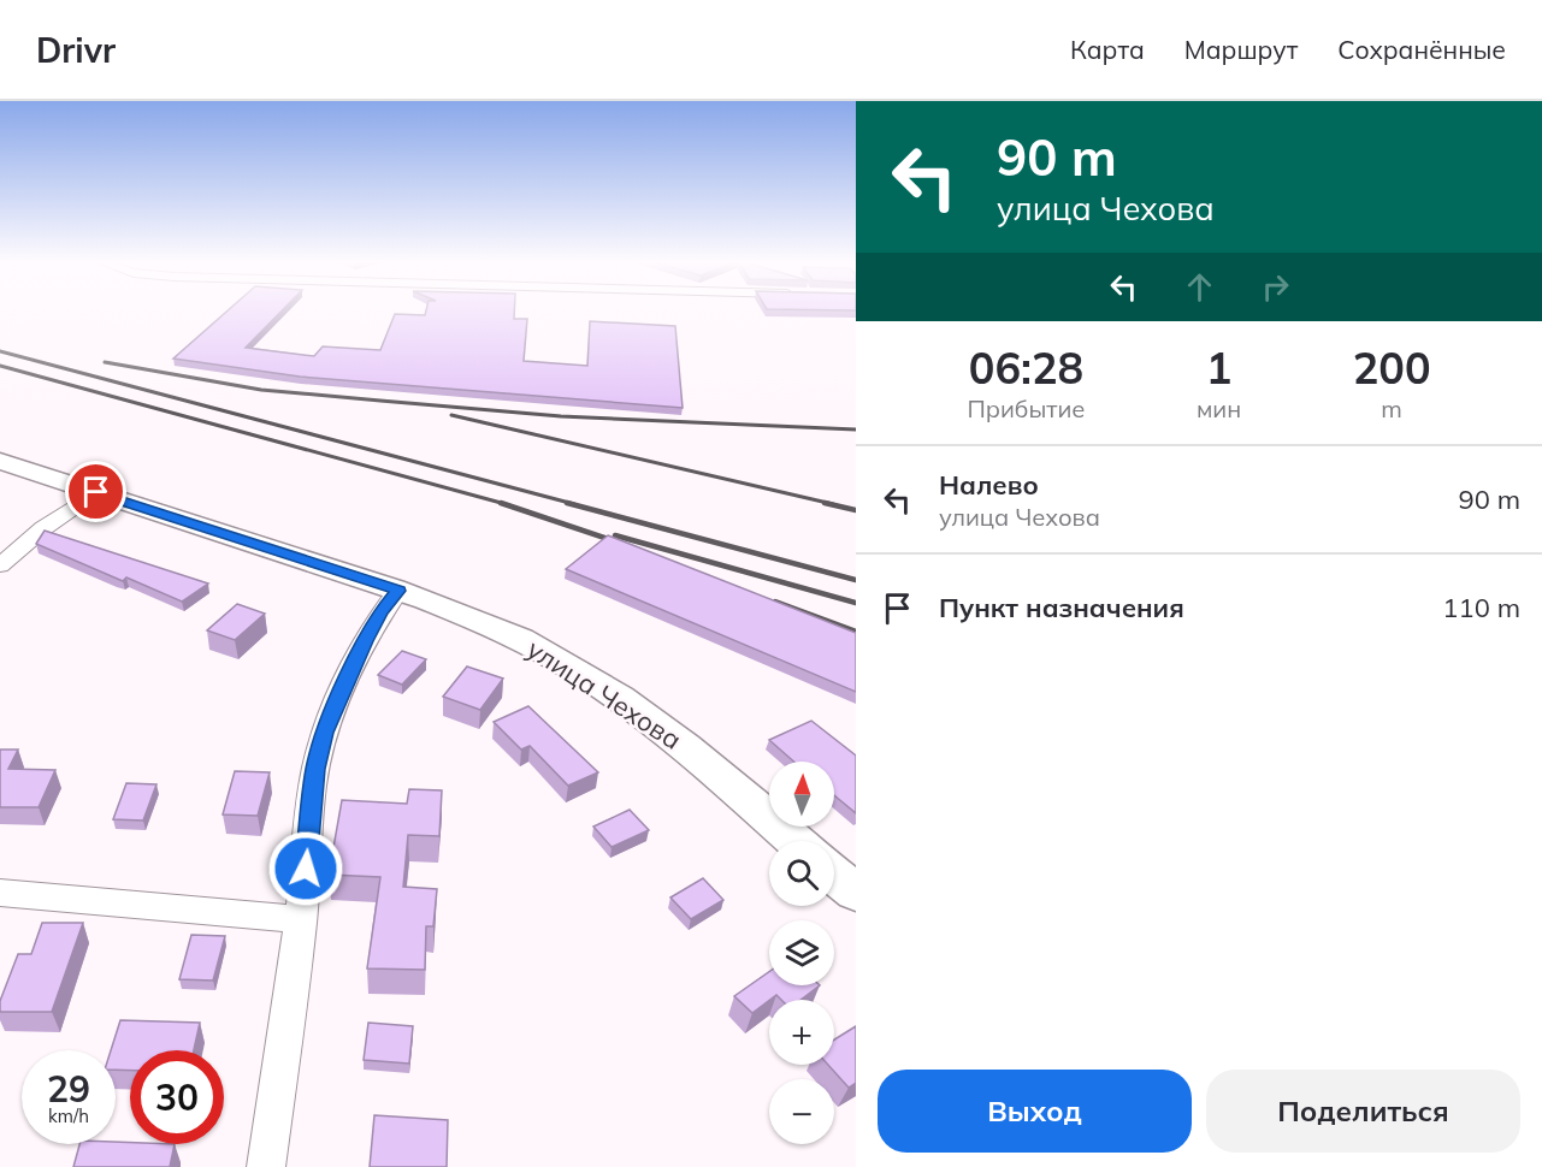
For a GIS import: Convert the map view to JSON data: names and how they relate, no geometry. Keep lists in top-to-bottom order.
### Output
{
  "streets": {
    "main road": ["улица Чехова"]
  },
  "north": "top",
  "page": {
    "header": "Drivr",
    "nav": ["Карта", "Маршрут", "Сохранённые"],
    "turn": ["90 m", "улица Чехова"],
    "eta": [
      "06:28",
      "Прибытие",
      "1",
      "мин",
      "200",
      "m"
    ],
    "list": [
      {
        "name": "Налево",
        "note": "улица Чехова",
        "value": "90 m"
      },
      {
        "name": "Пункт назначения",
        "value": "110 m"
      }
    ],
    "map_buttons": ["+", "−"],
    "speed": "29 km/h",
    "limit": "30",
    "buttons": ["Выход", "Поделиться"]
  }
}
